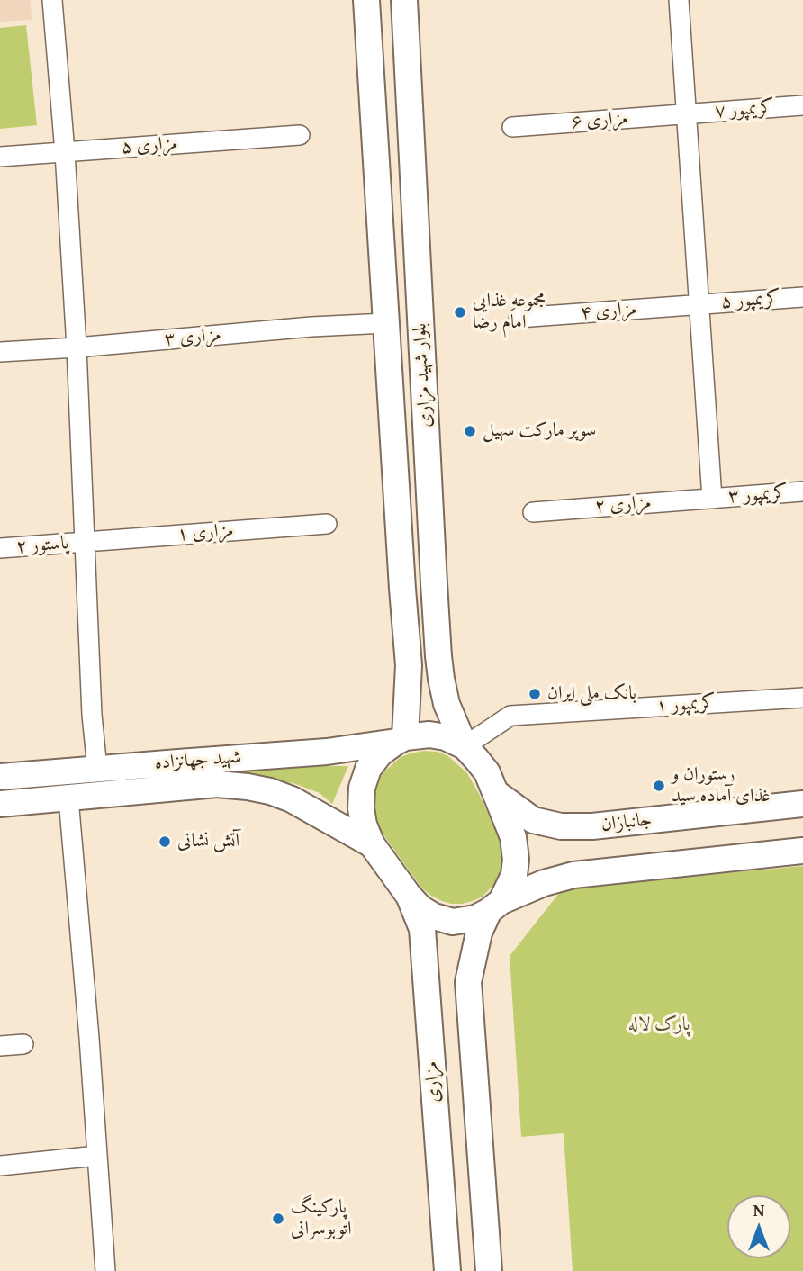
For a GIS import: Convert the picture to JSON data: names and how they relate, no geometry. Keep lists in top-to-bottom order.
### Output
{
  "streets": {
    "main road": [
      "بلوار شهید مزاری",
      "شهید جهانزاده",
      "جانبازان",
      "مزاری"
    ],
    "street": [
      "کریمپور ۷",
      "مزاری ۶",
      "مزاری ۵",
      "کریمپور ۵",
      "مزاری ۴",
      "مزاری ۳",
      "کریمپور ۳",
      "مزاری ۲",
      "مزاری ۱",
      "پاستور ۲",
      "کریمپور ۱"
    ]
  },
  "crossings": [
    ["کریمپور ۷", "مزاری ۶"],
    ["کریمپور ۵", "مزاری ۴"],
    ["مزاری ۳", "بلوار شهید مزاری"],
    ["بلوار شهید مزاری", "کریمپور ۱"],
    ["بلوار شهید مزاری", "شهید جهانزاده"],
    ["بلوار شهید مزاری", "جانبازان"],
    ["بلوار شهید مزاری", "مزاری"],
    ["کریمپور ۳", "مزاری ۲"],
    ["مزاری ۱", "پاستور ۲"],
    ["کریمپور ۱", "شهید جهانزاده"],
    ["کریمپور ۱", "جانبازان"],
    ["کریمپور ۱", "مزاری"],
    ["شهید جهانزاده", "جانبازان"],
    ["شهید جهانزاده", "مزاری"],
    ["جانبازان", "مزاری"]
  ],
  "parks": ["پارک لاله"],
  "places": [
    "مجموعه غذایی امام رضا",
    "سوپر مارکت سهیل",
    "بانک ملی ایران",
    "رستوران و غذای آماده سید",
    "آتش نشانی",
    "پارکینگ اتوبوسرانی"
  ],
  "north": "top"
}
